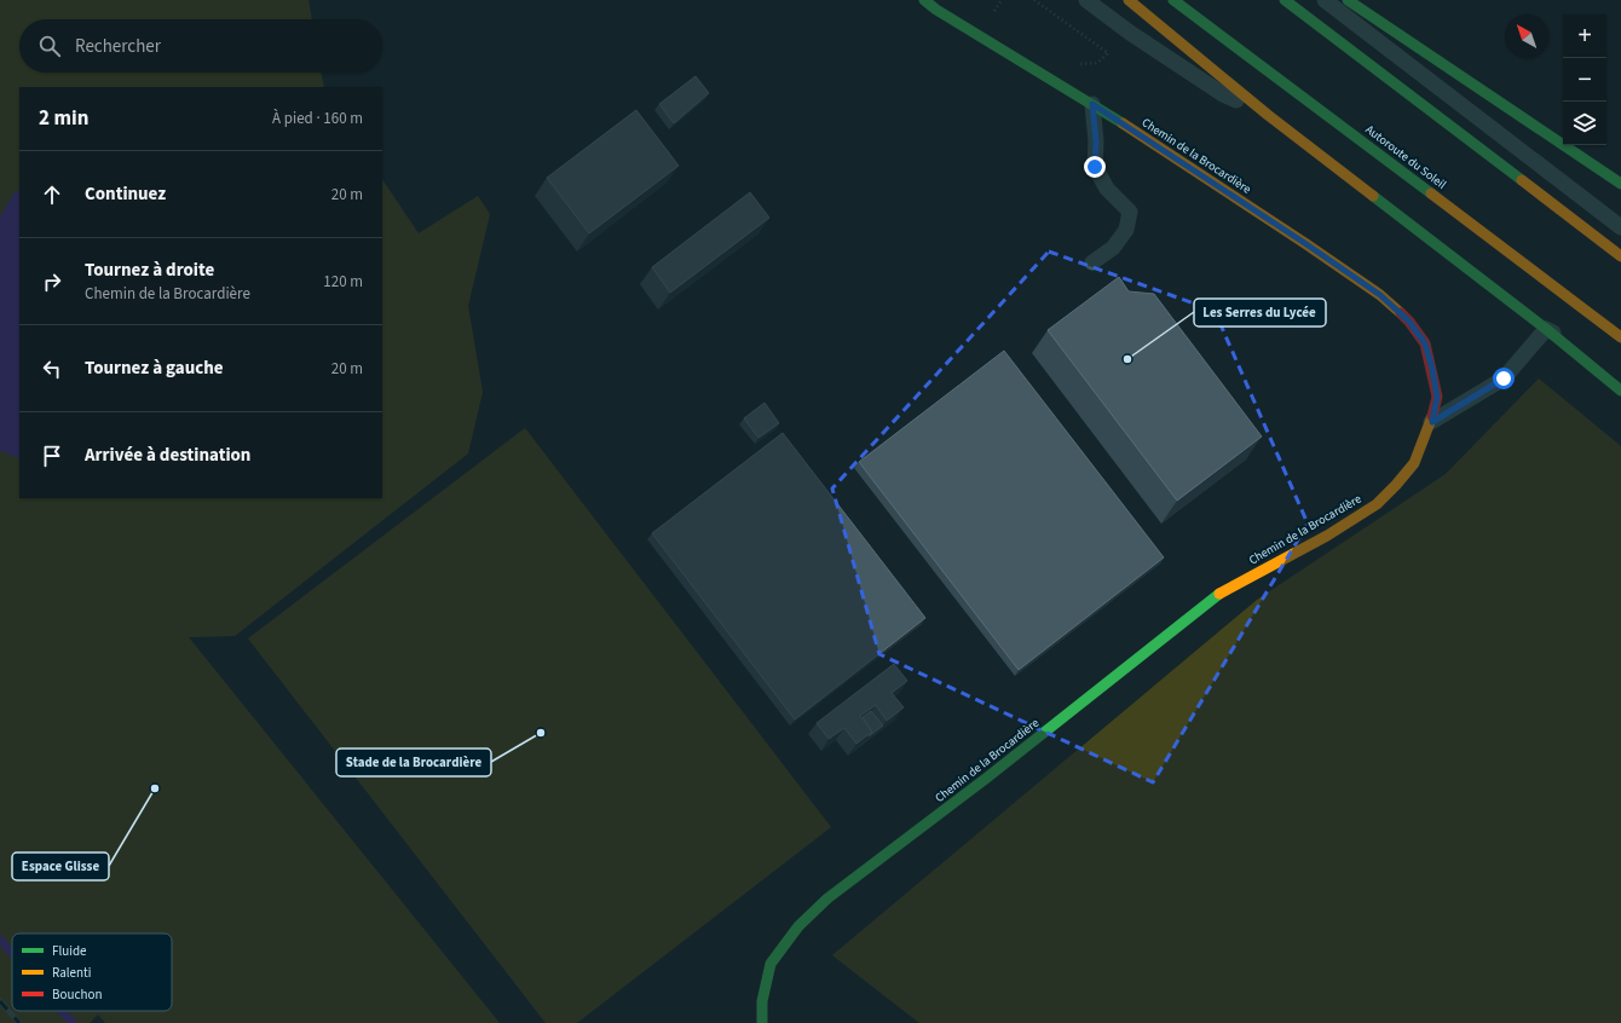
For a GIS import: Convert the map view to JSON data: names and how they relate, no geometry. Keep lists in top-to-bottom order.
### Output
{
  "streets": {
    "main road": ["Chemin de la Brocardière", "Autoroute du Soleil"]
  },
  "places": ["Les Serres du Lycée", "Stade de la Brocardière", "Espace Glisse"],
  "legend": ["Fluide", "Ralenti", "Bouchon"],
  "north": "top left",
  "page": {
    "map_buttons": ["+", "−"],
    "search": "Rechercher",
    "heading": ["2 min", "À pied · 160 m"],
    "list": [
      ["Continuez", "20 m"],
      ["Tournez à droite", "Chemin de la Brocardière", "120 m"],
      ["Tournez à gauche", "20 m"],
      "Arrivée à destination"
    ]
  }
}
